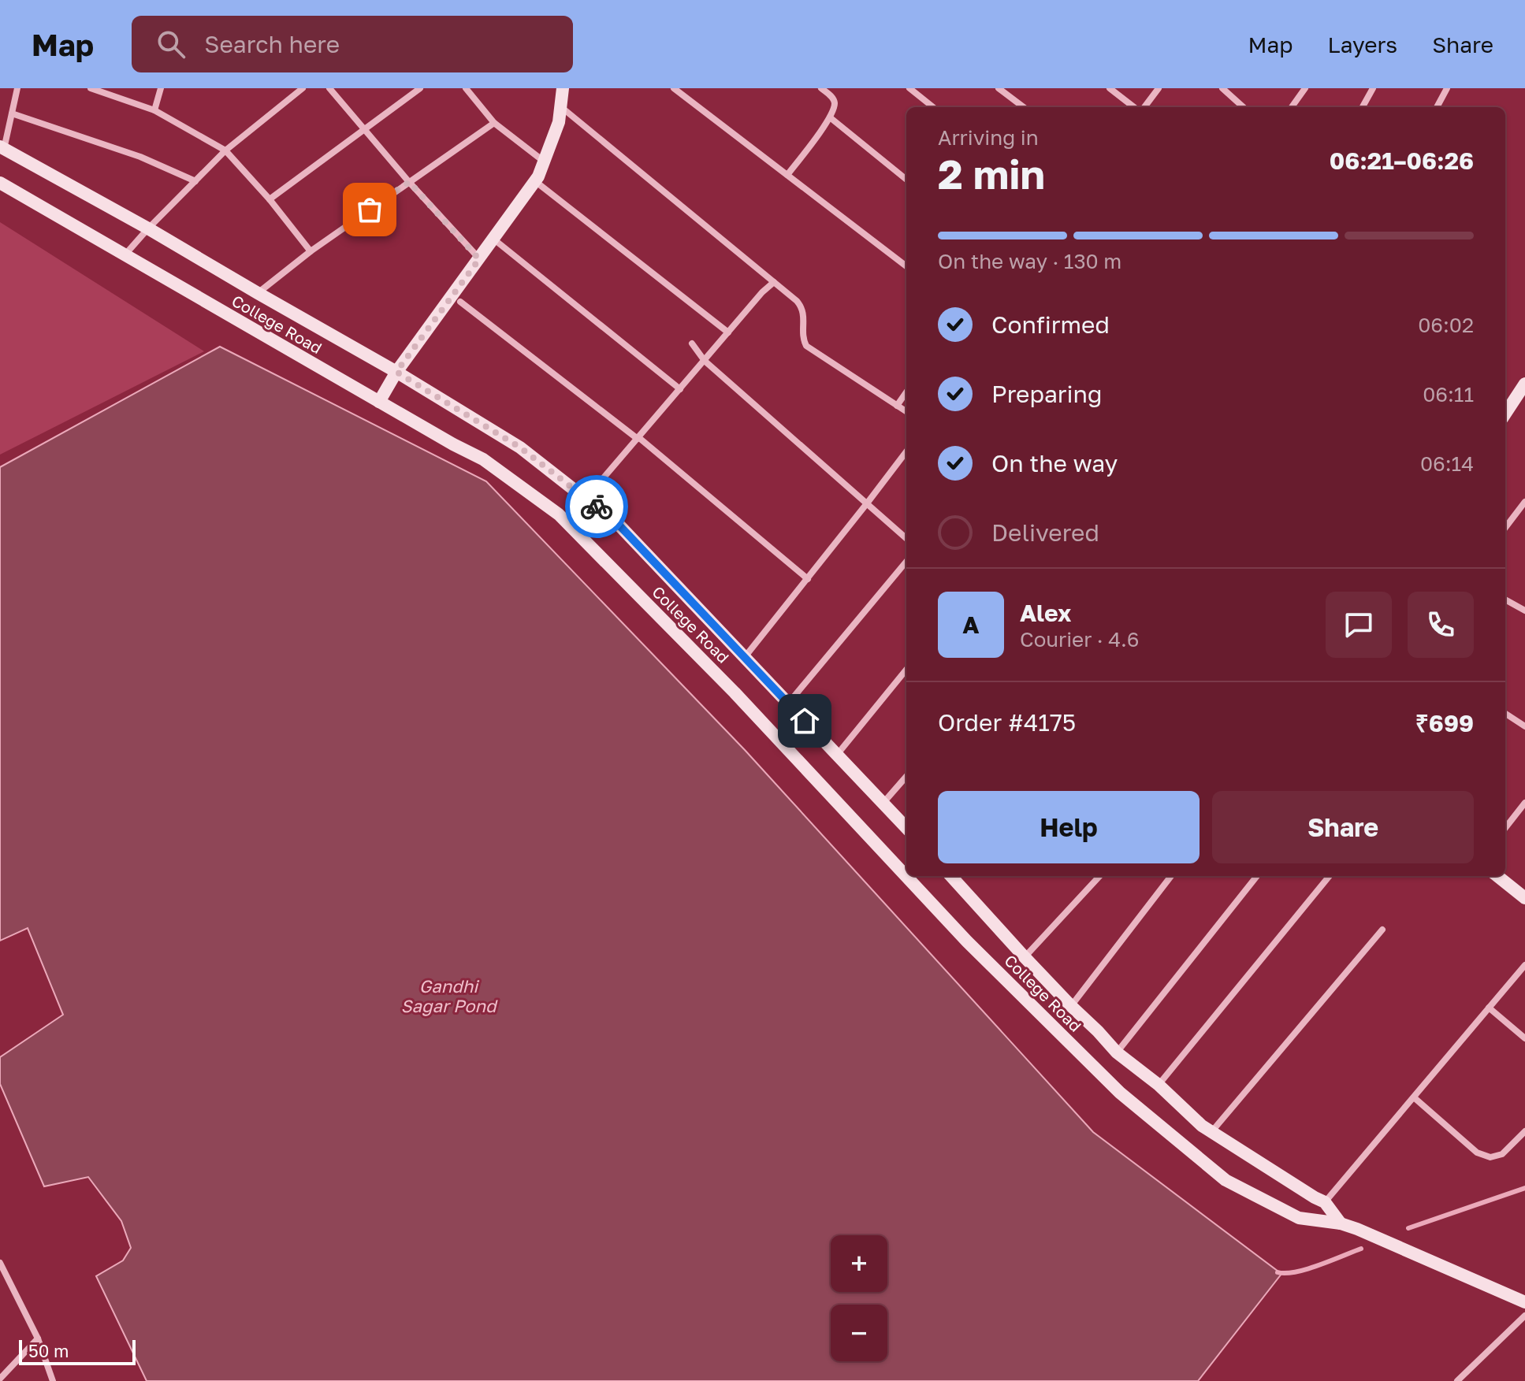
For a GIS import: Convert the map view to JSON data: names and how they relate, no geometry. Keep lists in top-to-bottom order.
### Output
{
  "streets": {
    "main road": ["College Road"]
  },
  "water": ["Gandhi Sagar Pond"],
  "scale_bar": "50 m",
  "page": {
    "header": "Map",
    "search": "Search here",
    "nav": ["Map", "Layers", "Share"],
    "heading": ["2 min", "Arriving in", "06:21–06:26"],
    "panel": [
      "Alex",
      "Courier · 4.6",
      "Order #4175",
      "₹699"
    ],
    "bar": "On the way · 130 m",
    "list": [
      ["Confirmed", "06:02"],
      ["Preparing", "06:11"],
      ["On the way", "06:14"],
      "Delivered"
    ],
    "round": "A",
    "buttons": ["Help", "Share"],
    "map_buttons": ["+", "−"],
    "scale": "50 m"
  }
}
